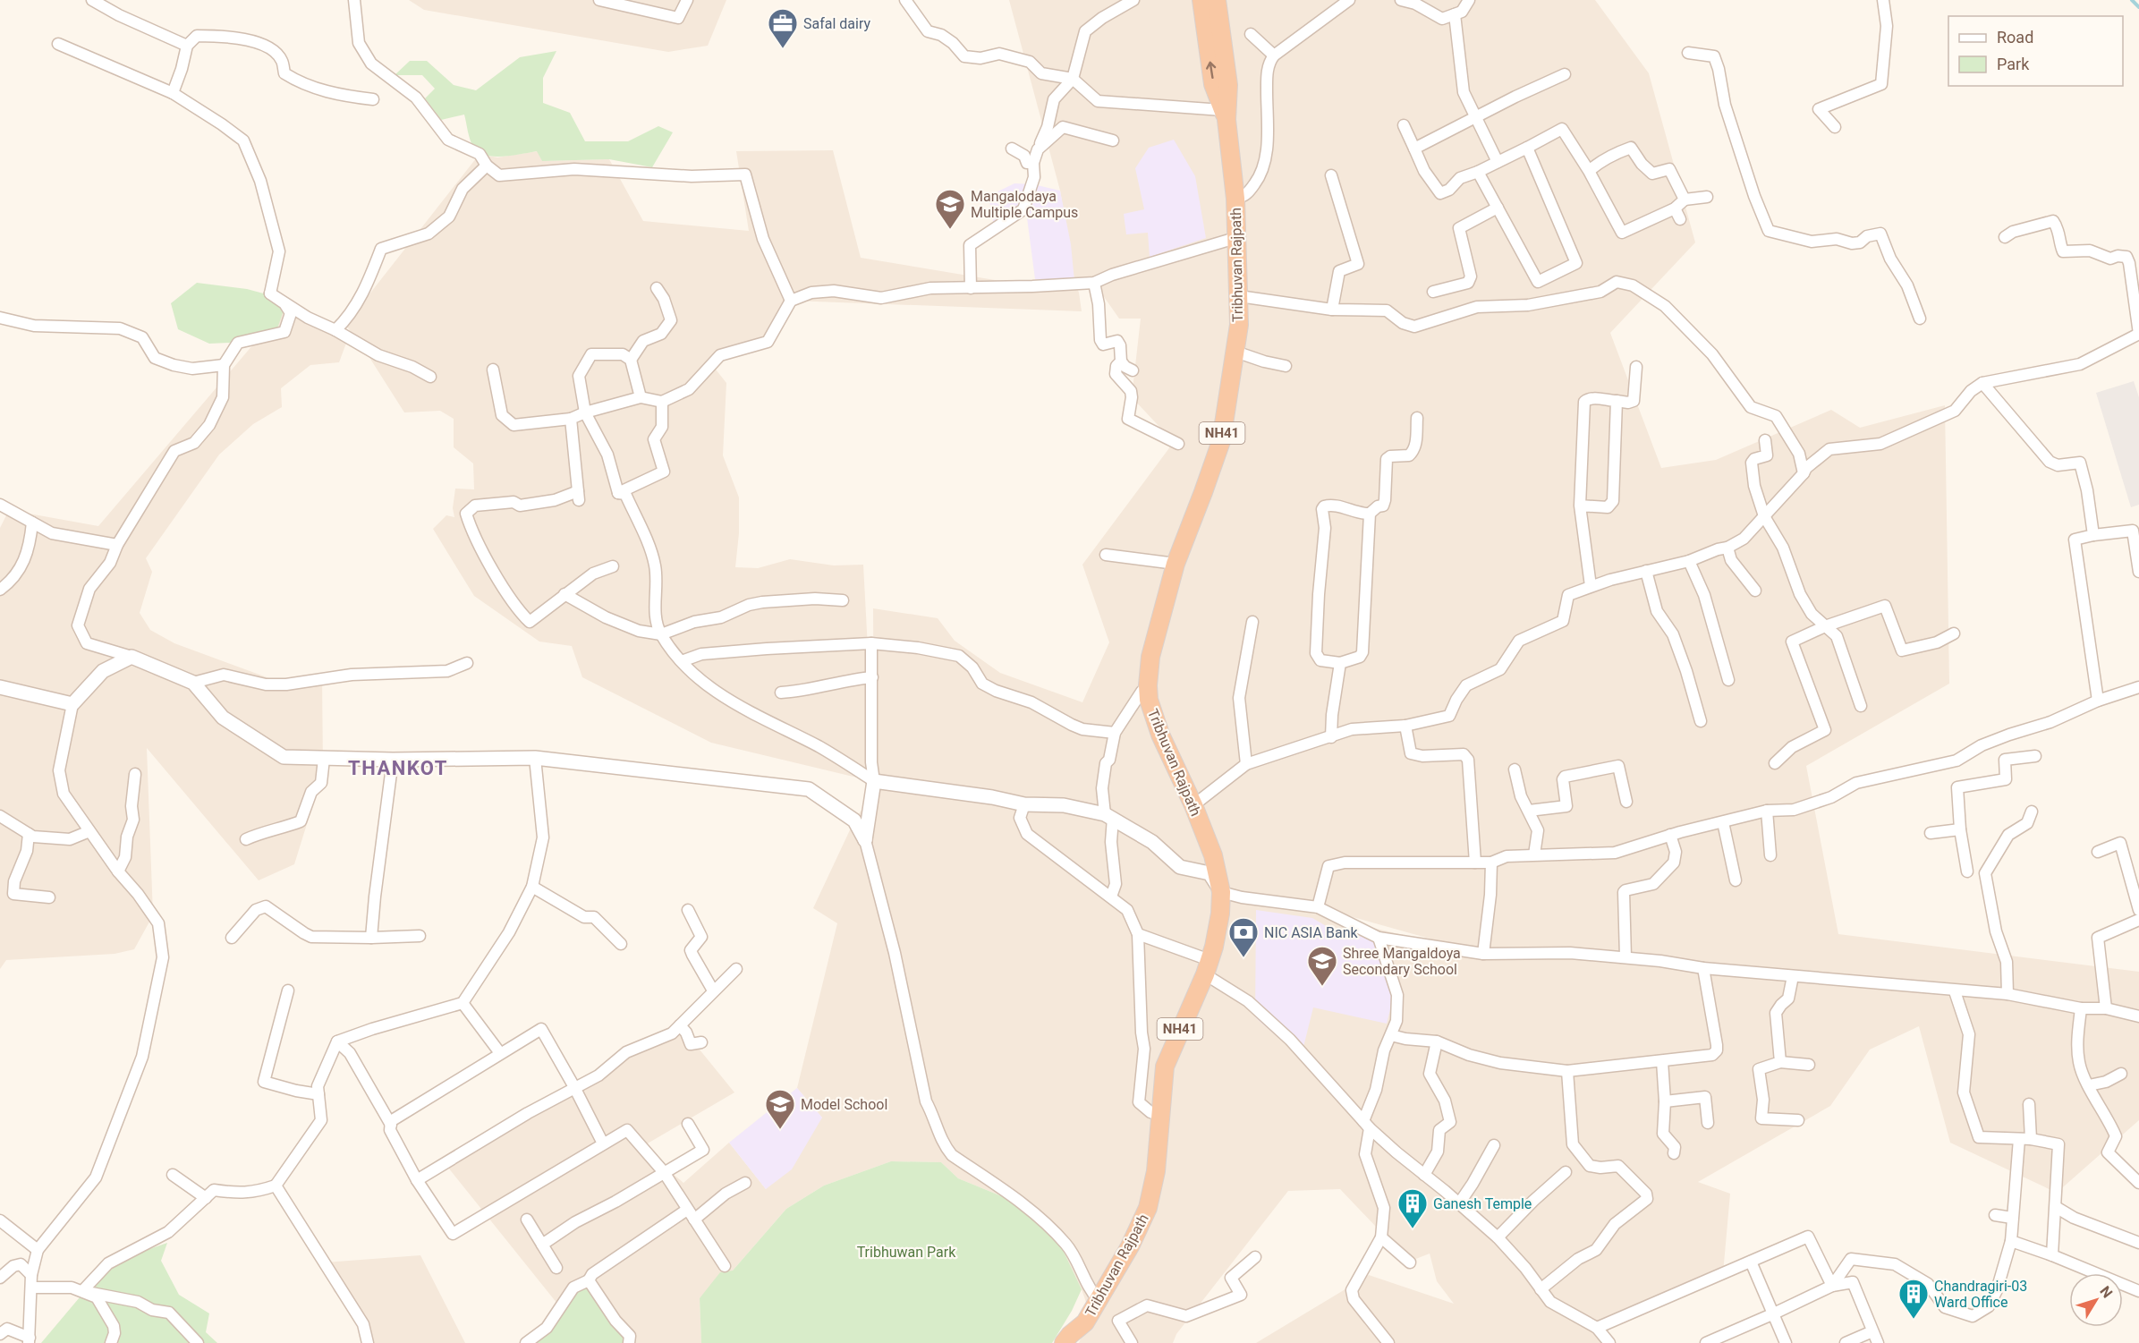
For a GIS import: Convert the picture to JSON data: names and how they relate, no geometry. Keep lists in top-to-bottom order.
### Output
{
  "streets": {
    "highway": ["Tribhuvan Rajpath", "NH41"]
  },
  "districts": ["THANKOT"],
  "parks": ["Tribhuwan Park"],
  "places": {
    "office": ["Safal dairy"],
    "school or university": ["Mangalodaya Multiple Campus", "Shree Mangaldoya Secondary School", "Model School"],
    "bank": ["NIC ASIA Bank"],
    "building": ["Ganesh Temple", "Chandragiri-03 Ward Office"]
  },
  "legend": ["Road", "Park"],
  "north": "top right"
}
